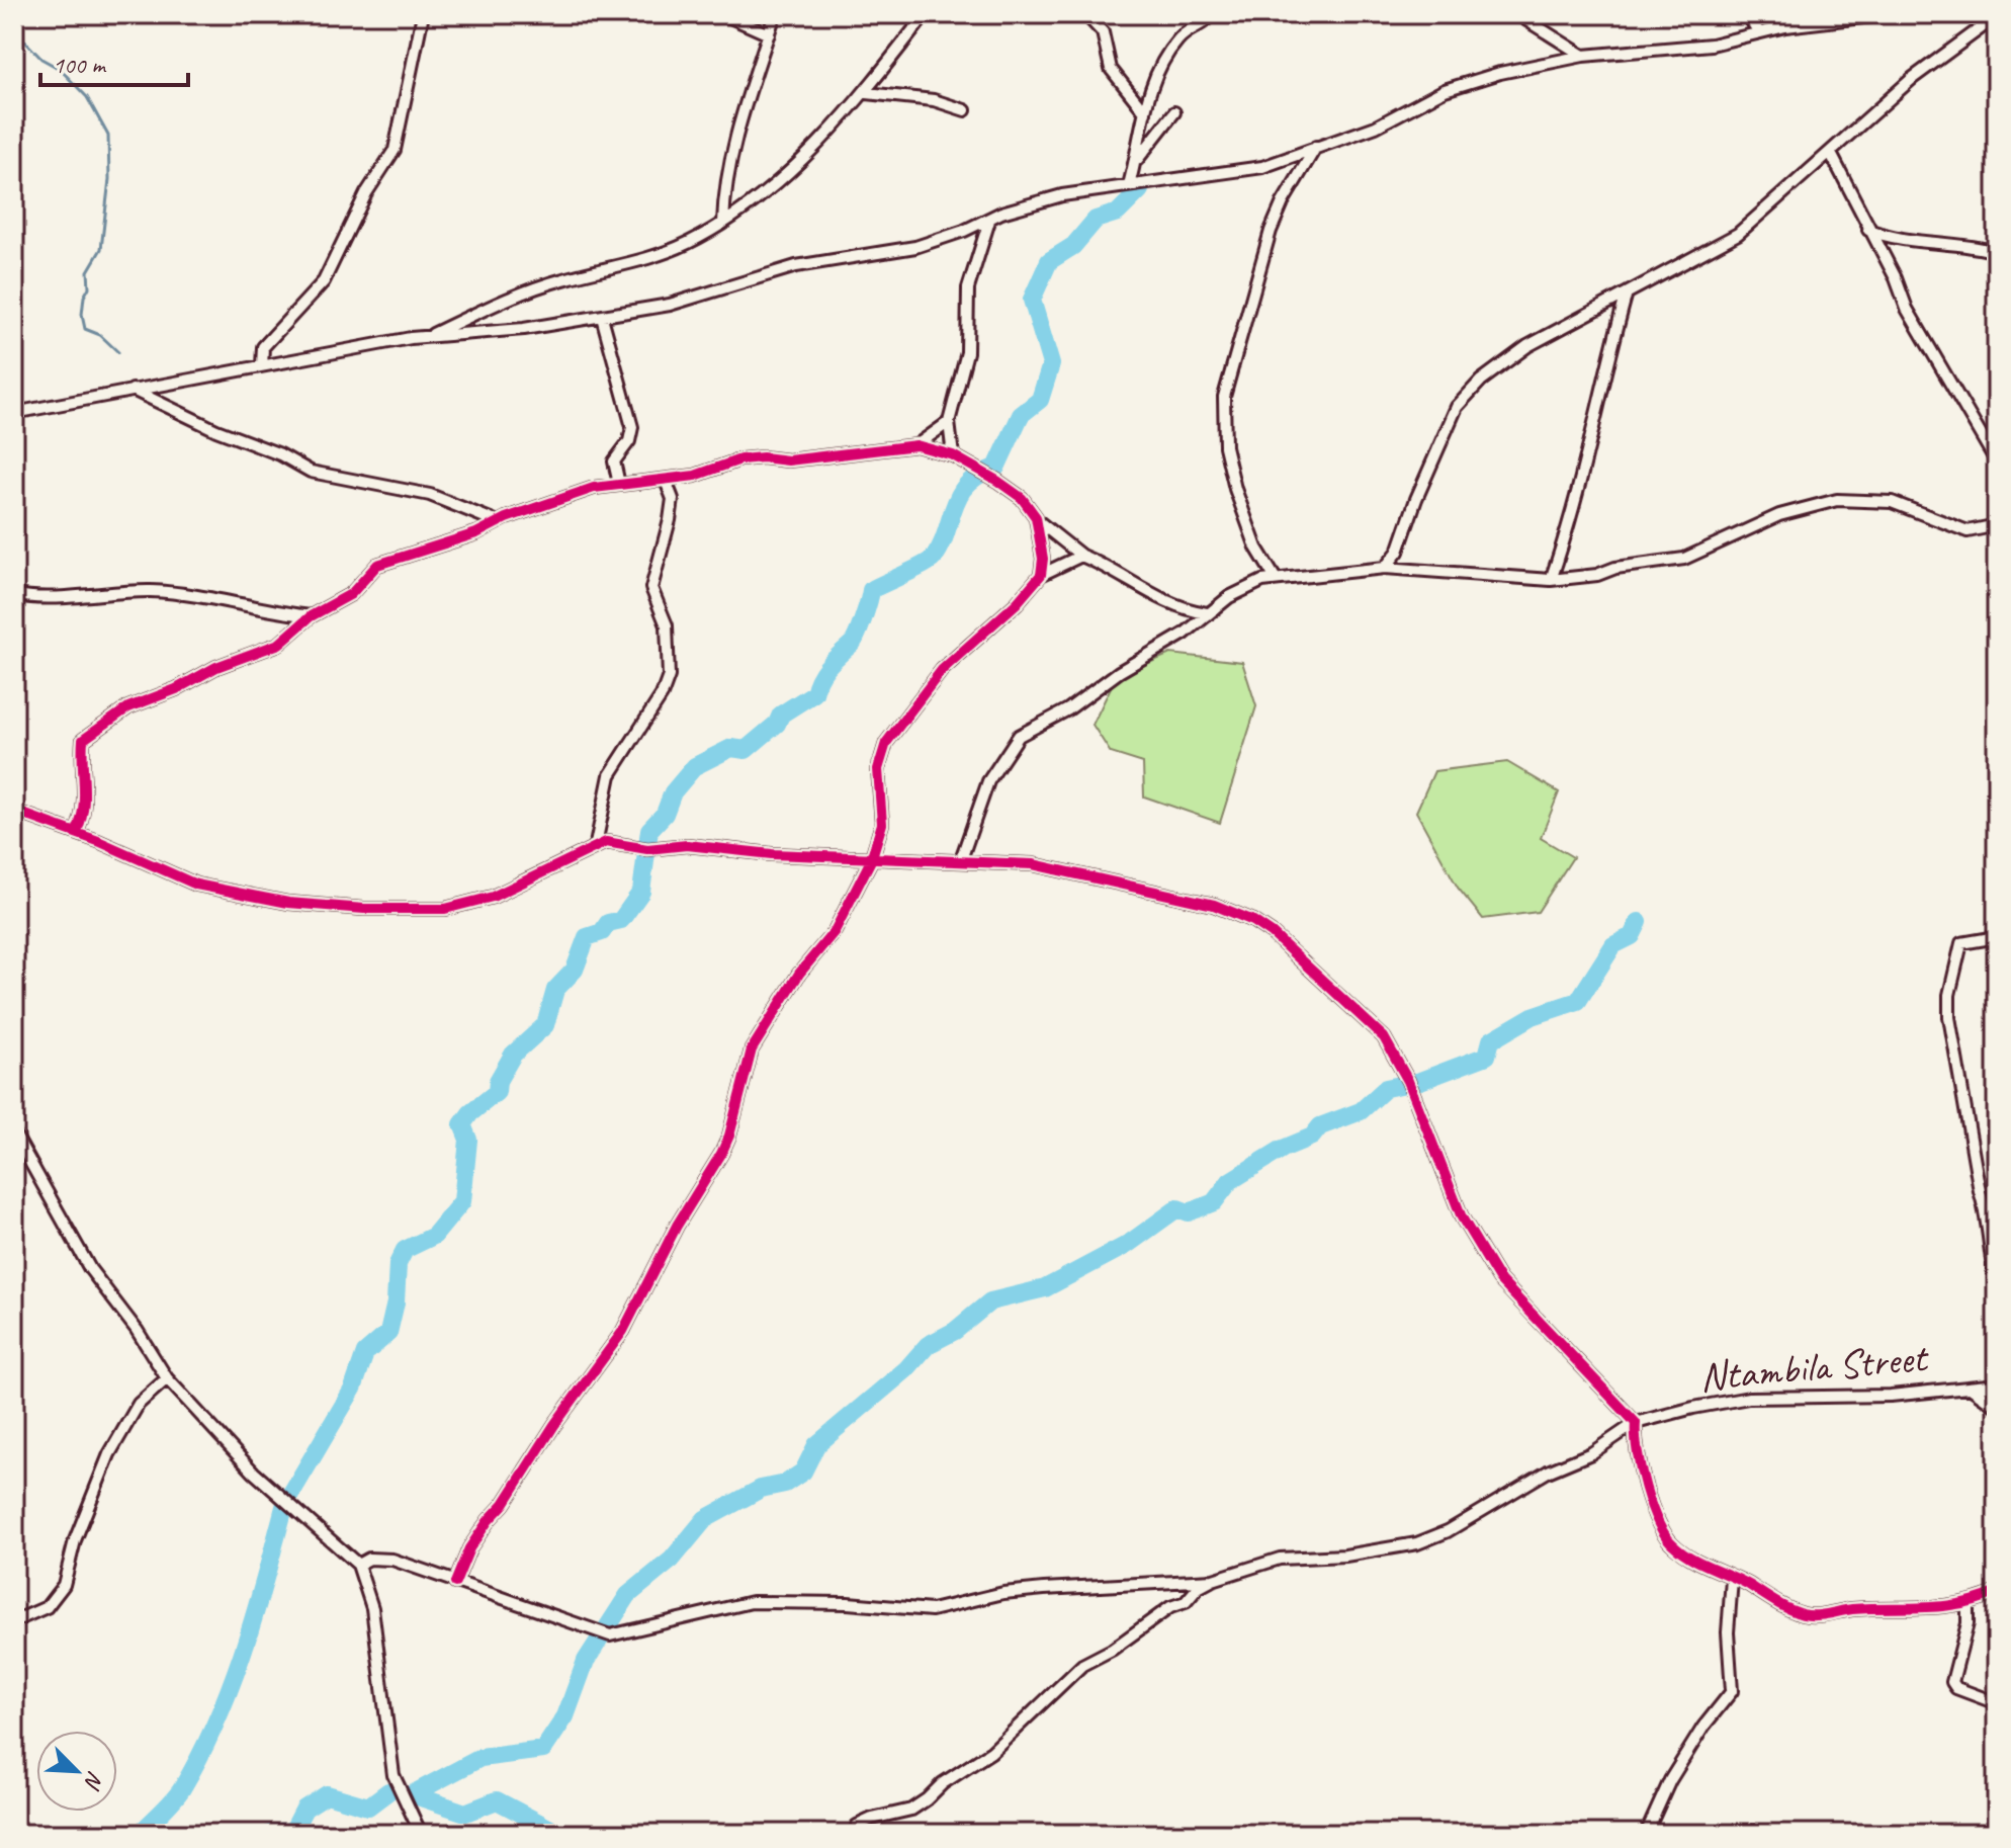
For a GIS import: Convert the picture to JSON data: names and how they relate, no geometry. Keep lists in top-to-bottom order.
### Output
{
  "streets": {
    "street": ["Ntambila Street"]
  },
  "scale_bar": "100 m",
  "north": "bottom right"
}
